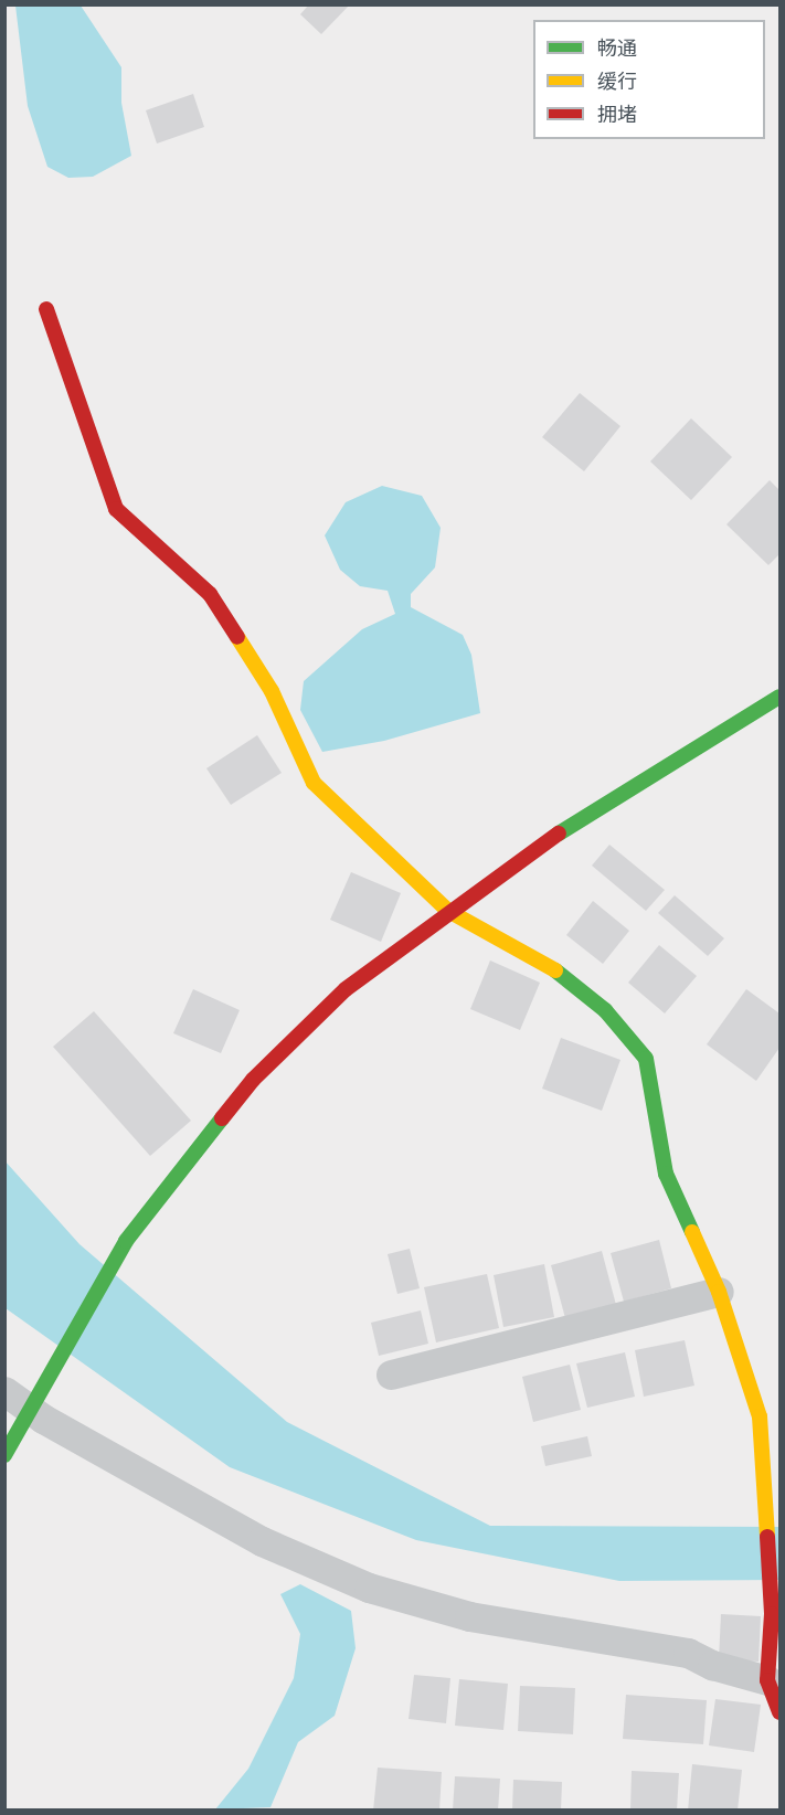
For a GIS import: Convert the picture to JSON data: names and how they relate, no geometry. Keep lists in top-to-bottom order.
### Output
{
  "legend": ["畅通", "缓行", "拥堵"]
}
